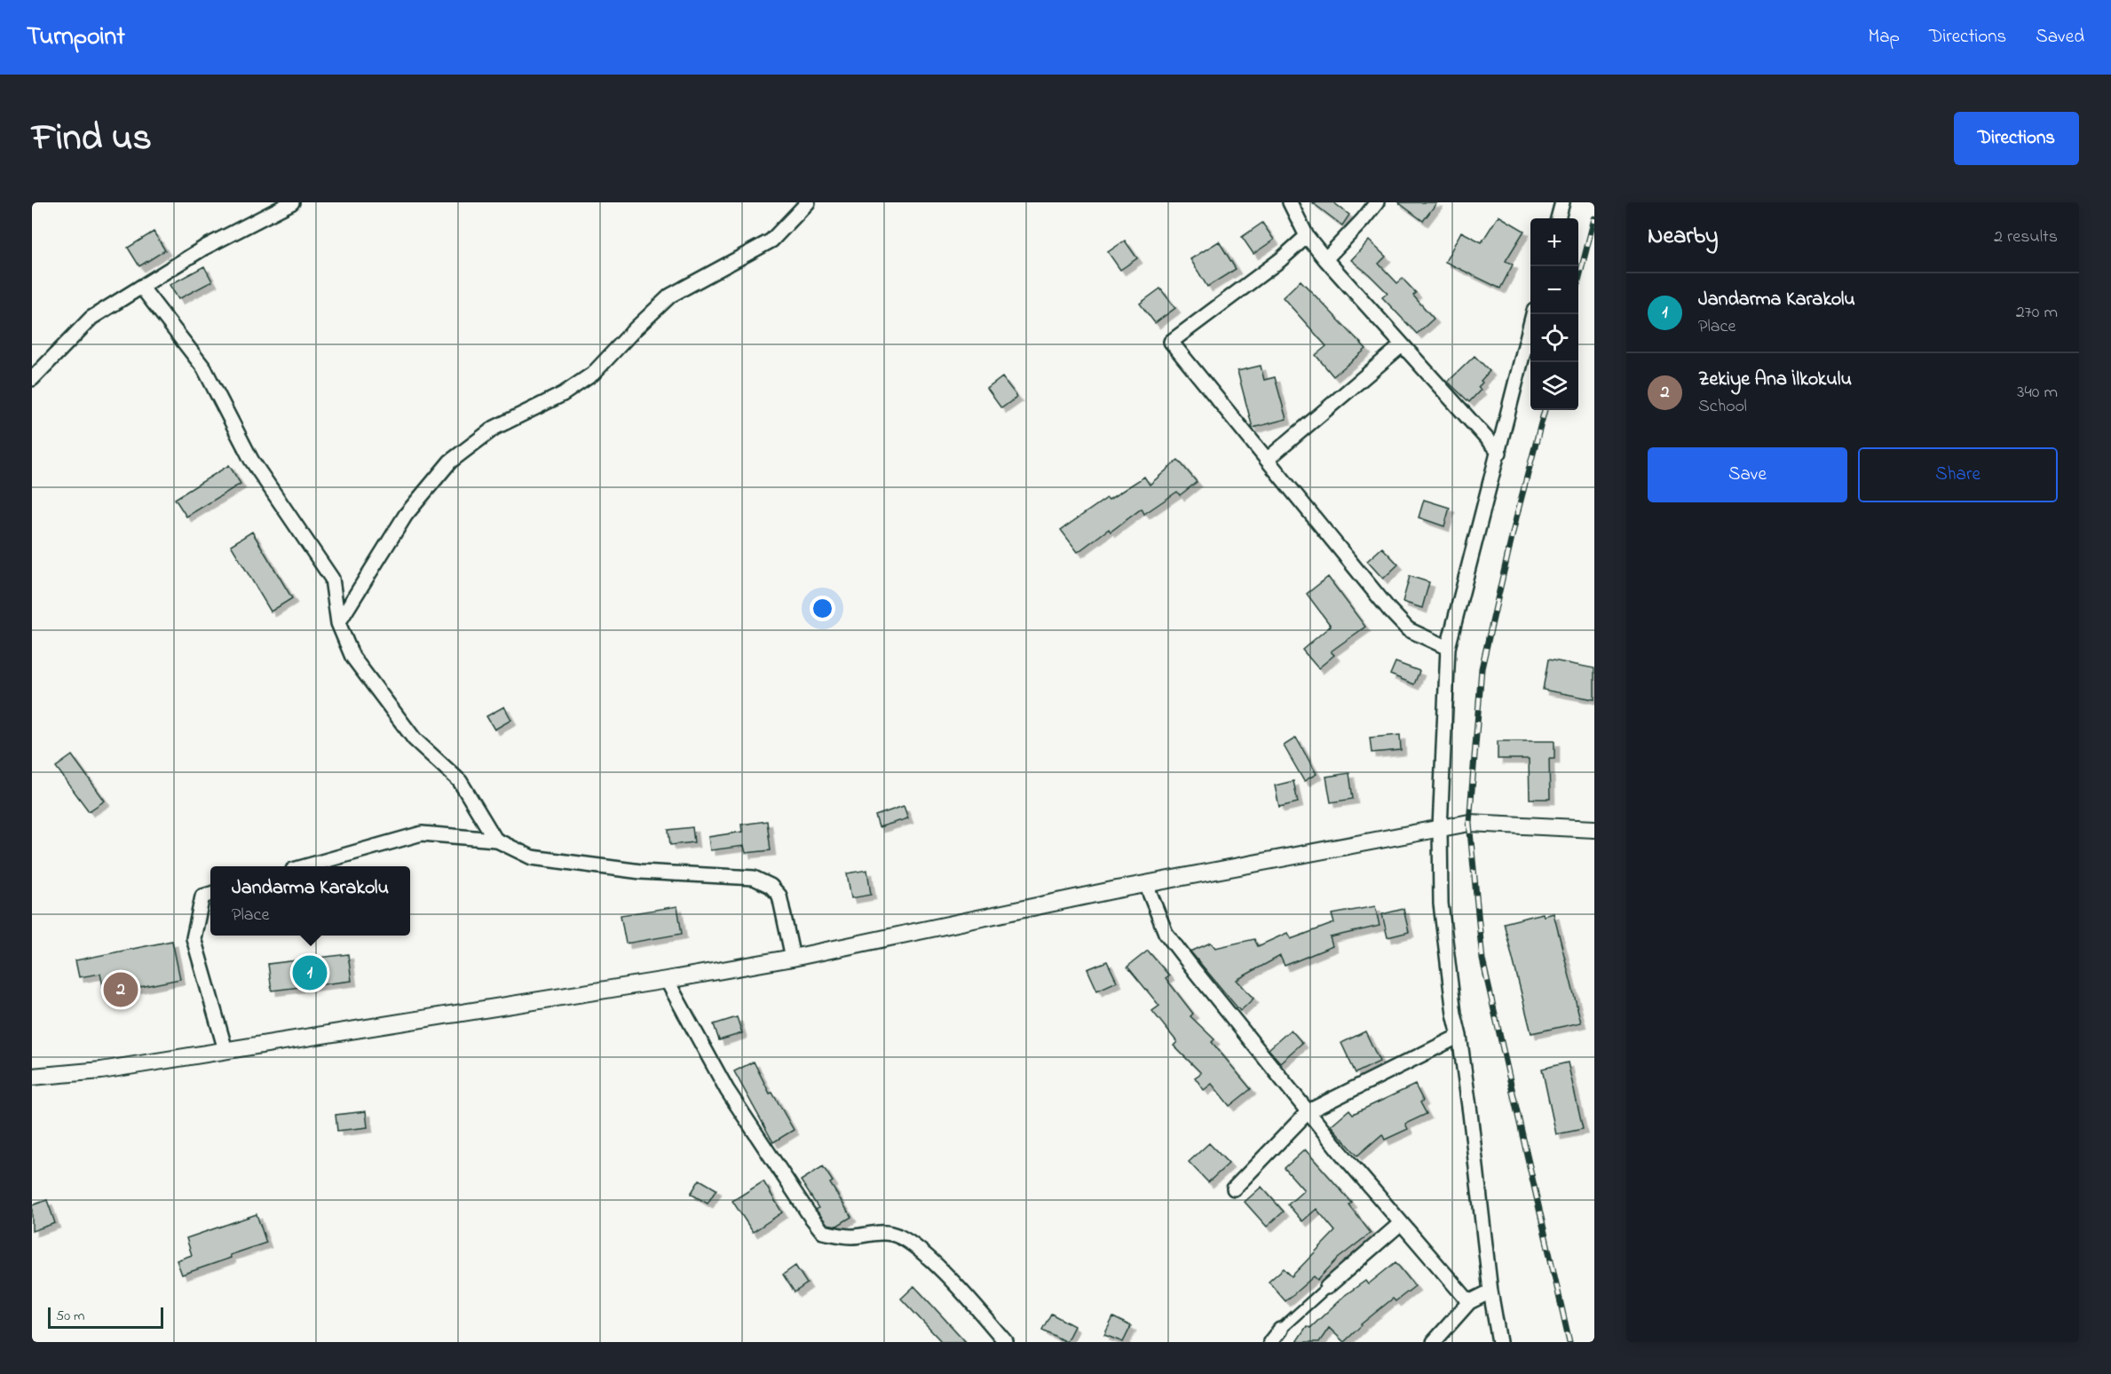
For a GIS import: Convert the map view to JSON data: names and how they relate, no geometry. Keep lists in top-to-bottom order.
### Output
{
  "scale_bar": "50 m",
  "page": {
    "header": "Turnpoint",
    "nav": ["Map", "Directions", "Saved"],
    "title": "Find us",
    "buttons": [
      "Directions",
      ["Save", "Share"]
    ],
    "heading": ["Nearby", "2 results"],
    "map_buttons": ["+", "−"],
    "list": [
      {
        "mark": "1",
        "name": "Jandarma Karakolu",
        "note": "Place",
        "value": "270 m"
      },
      {
        "mark": "2",
        "name": "Zekiye Ana İlkokulu",
        "note": "School",
        "value": "340 m"
      }
    ],
    "popup": ["Jandarma Karakolu", "Place"],
    "pins": ["1", "2"],
    "scale": "50 m"
  }
}
